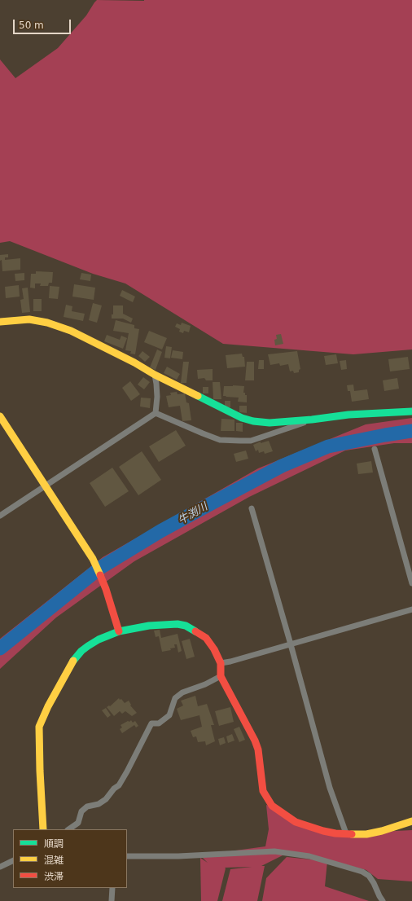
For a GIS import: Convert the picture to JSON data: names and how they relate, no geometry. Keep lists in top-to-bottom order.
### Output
{
  "water": ["牛渕川"],
  "legend": ["順調", "混雑", "渋滞"],
  "scale_bar": "50 m"
}
